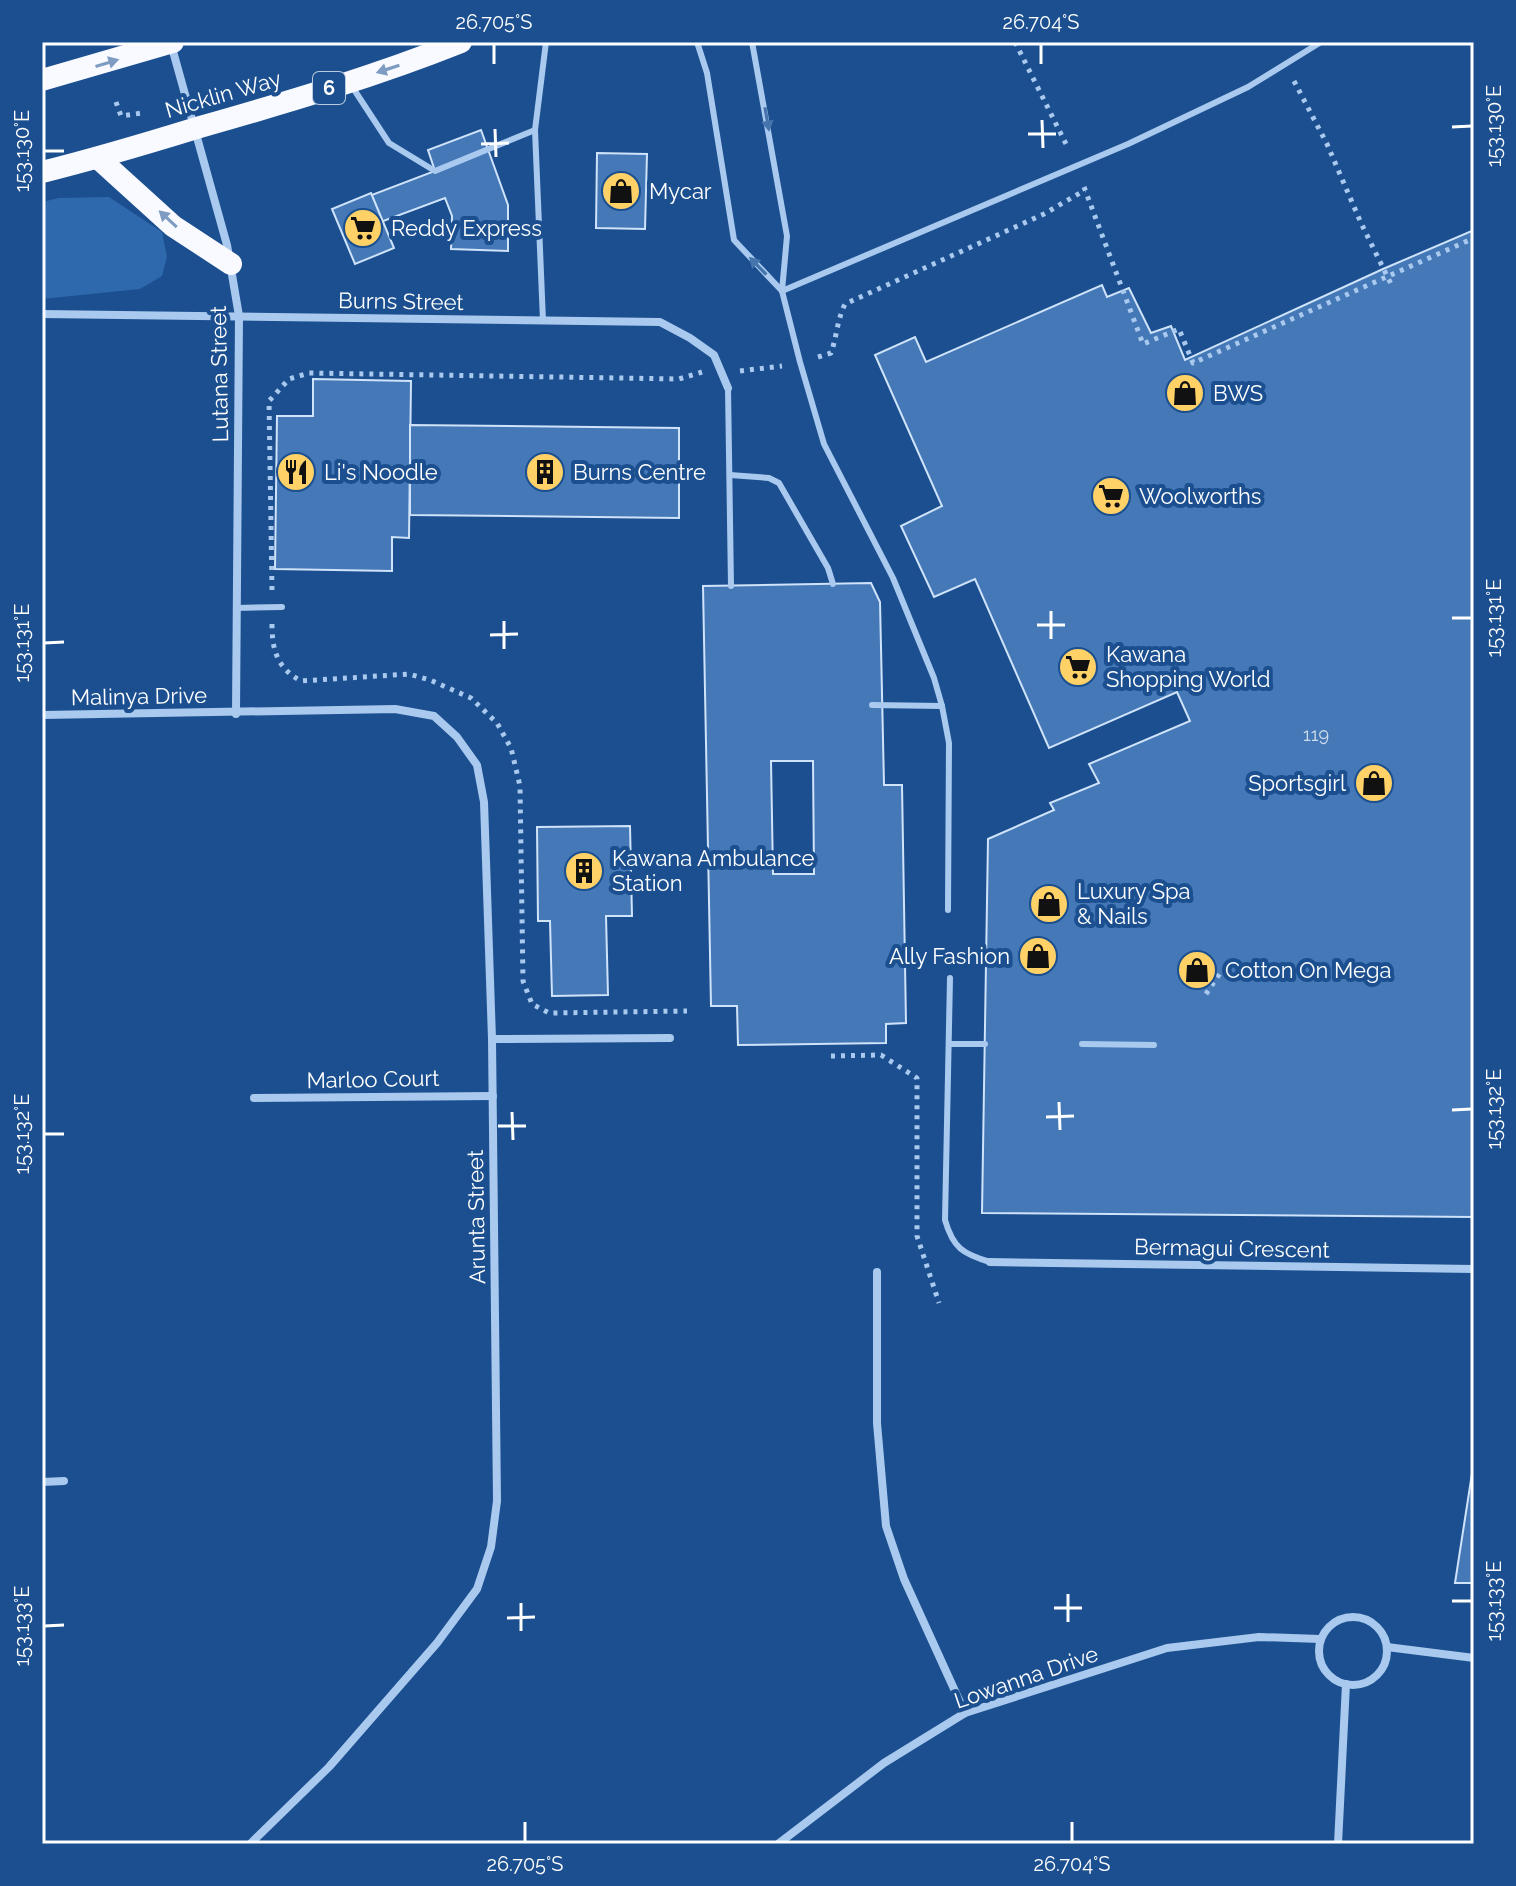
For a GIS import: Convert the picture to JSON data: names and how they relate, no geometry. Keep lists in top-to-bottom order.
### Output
{
  "streets": {
    "highway": ["6", "Nicklin Way"],
    "street": [
      "Burns Street",
      "Lutana Street",
      "Malinya Drive",
      "Marloo Court",
      "Arunta Street",
      "Bermagui Crescent",
      "Lowanna Drive"
    ]
  },
  "crossings": [
    ["Nicklin Way", "Lutana Street"],
    ["Burns Street", "Lutana Street"],
    ["Lutana Street", "Malinya Drive"],
    ["Lutana Street", "Arunta Street"],
    ["Malinya Drive", "Arunta Street"],
    ["Marloo Court", "Arunta Street"]
  ],
  "places": {
    "shop": [
      "Mycar",
      "BWS",
      "Sportsgirl",
      "Luxury Spa & Nails",
      "Ally Fashion",
      "Cotton On Mega"
    ],
    "supermarket": ["Reddy Express", "Woolworths", "Kawana Shopping World"],
    "restaurant": ["Li's Noodle"],
    "building": ["Burns Centre", "Kawana Ambulance Station"]
  },
  "house_numbers": ["119"],
  "coordinates": [
    "26.705°S",
    "26.704°S",
    "153.130°E",
    "153.131°E",
    "153.132°E",
    "153.133°E"
  ]
}
